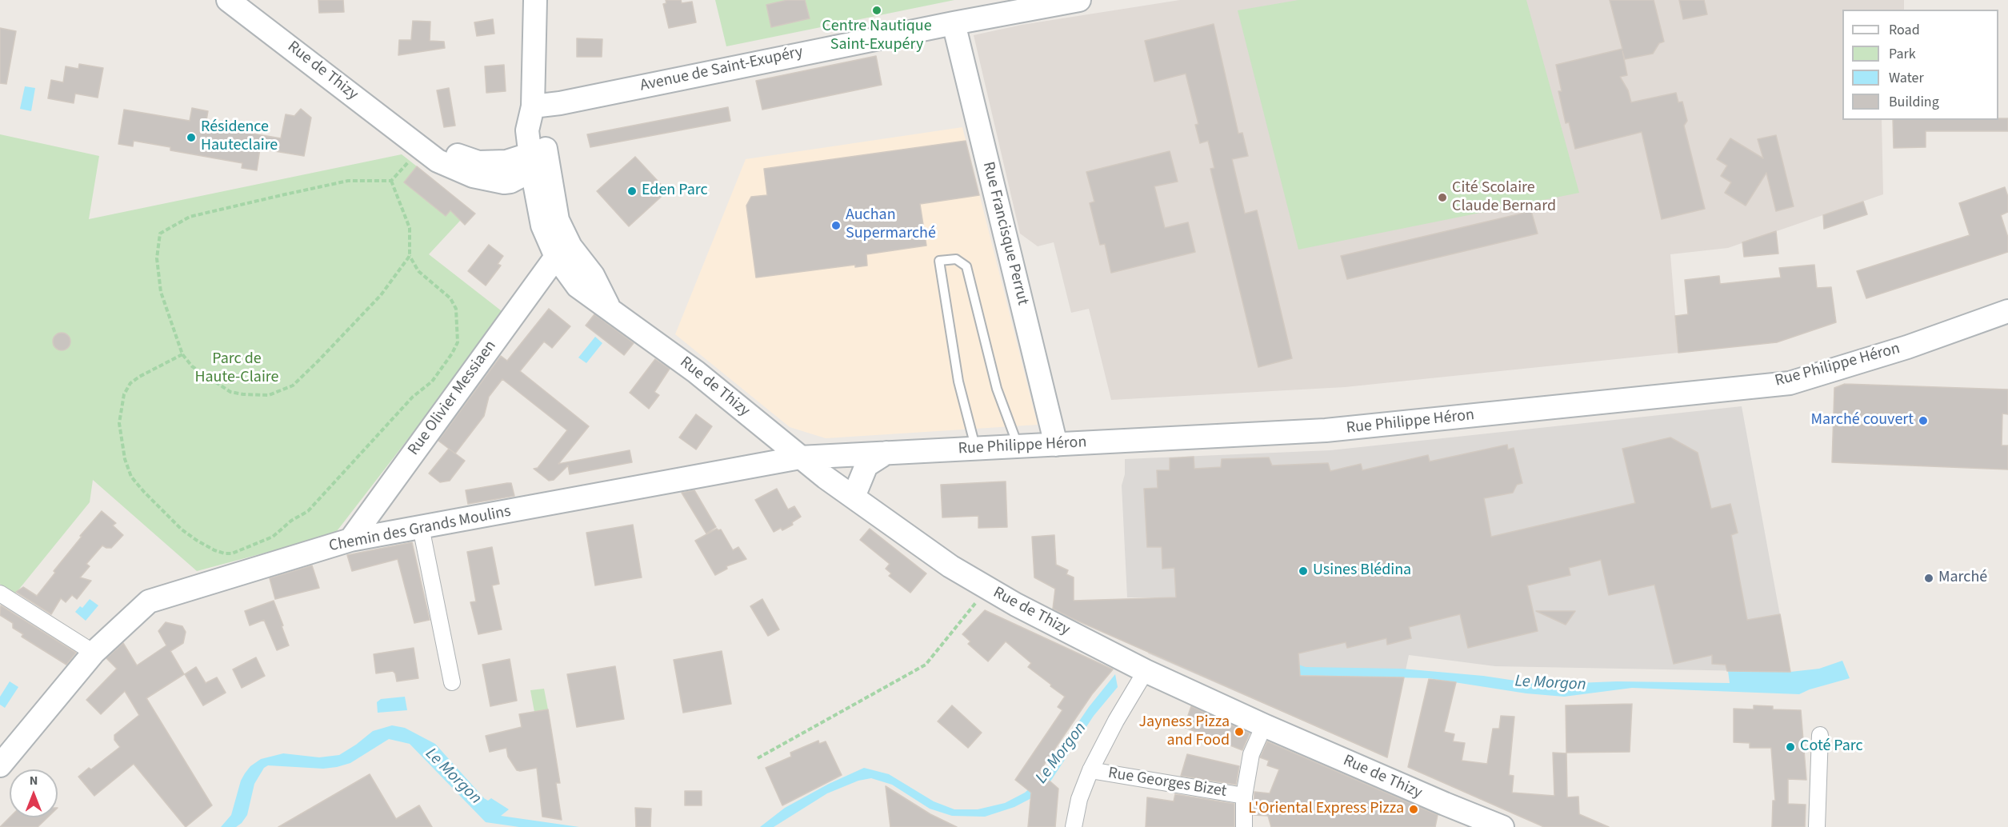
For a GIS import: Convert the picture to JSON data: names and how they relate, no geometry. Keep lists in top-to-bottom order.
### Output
{
  "streets": {
    "street": [
      "Avenue de Saint-Exupéry",
      "Rue de Thizy",
      "Rue Francisque Perrut",
      "Rue Philippe Héron",
      "Rue Olivier Messiaen",
      "Chemin des Grands Moulins",
      "Rue Georges Bizet"
    ]
  },
  "crossings": [
    ["Avenue de Saint-Exupéry", "Rue Francisque Perrut"],
    ["Rue de Thizy", "Rue Philippe Héron"],
    ["Rue de Thizy", "Rue Olivier Messiaen"],
    ["Rue de Thizy", "Chemin des Grands Moulins"],
    ["Rue Francisque Perrut", "Rue Philippe Héron"],
    ["Rue Philippe Héron", "Chemin des Grands Moulins"],
    ["Rue Olivier Messiaen", "Chemin des Grands Moulins"]
  ],
  "water": ["Le Morgon"],
  "parks": ["Parc de Haute-Claire"],
  "places": [
    "Centre Nautique Saint-Exupéry",
    "Résidence Hauteclaire",
    "Eden Parc",
    "Cité Scolaire Claude Bernard",
    "Auchan Supermarché",
    "Marché couvert",
    "Usines Blédina",
    "Marché",
    "Jayness Pizza and Food",
    "Coté Parc",
    "L'Oriental Express Pizza"
  ],
  "legend": [
    "Road",
    "Park",
    "Water",
    "Building"
  ],
  "north": "top"
}
